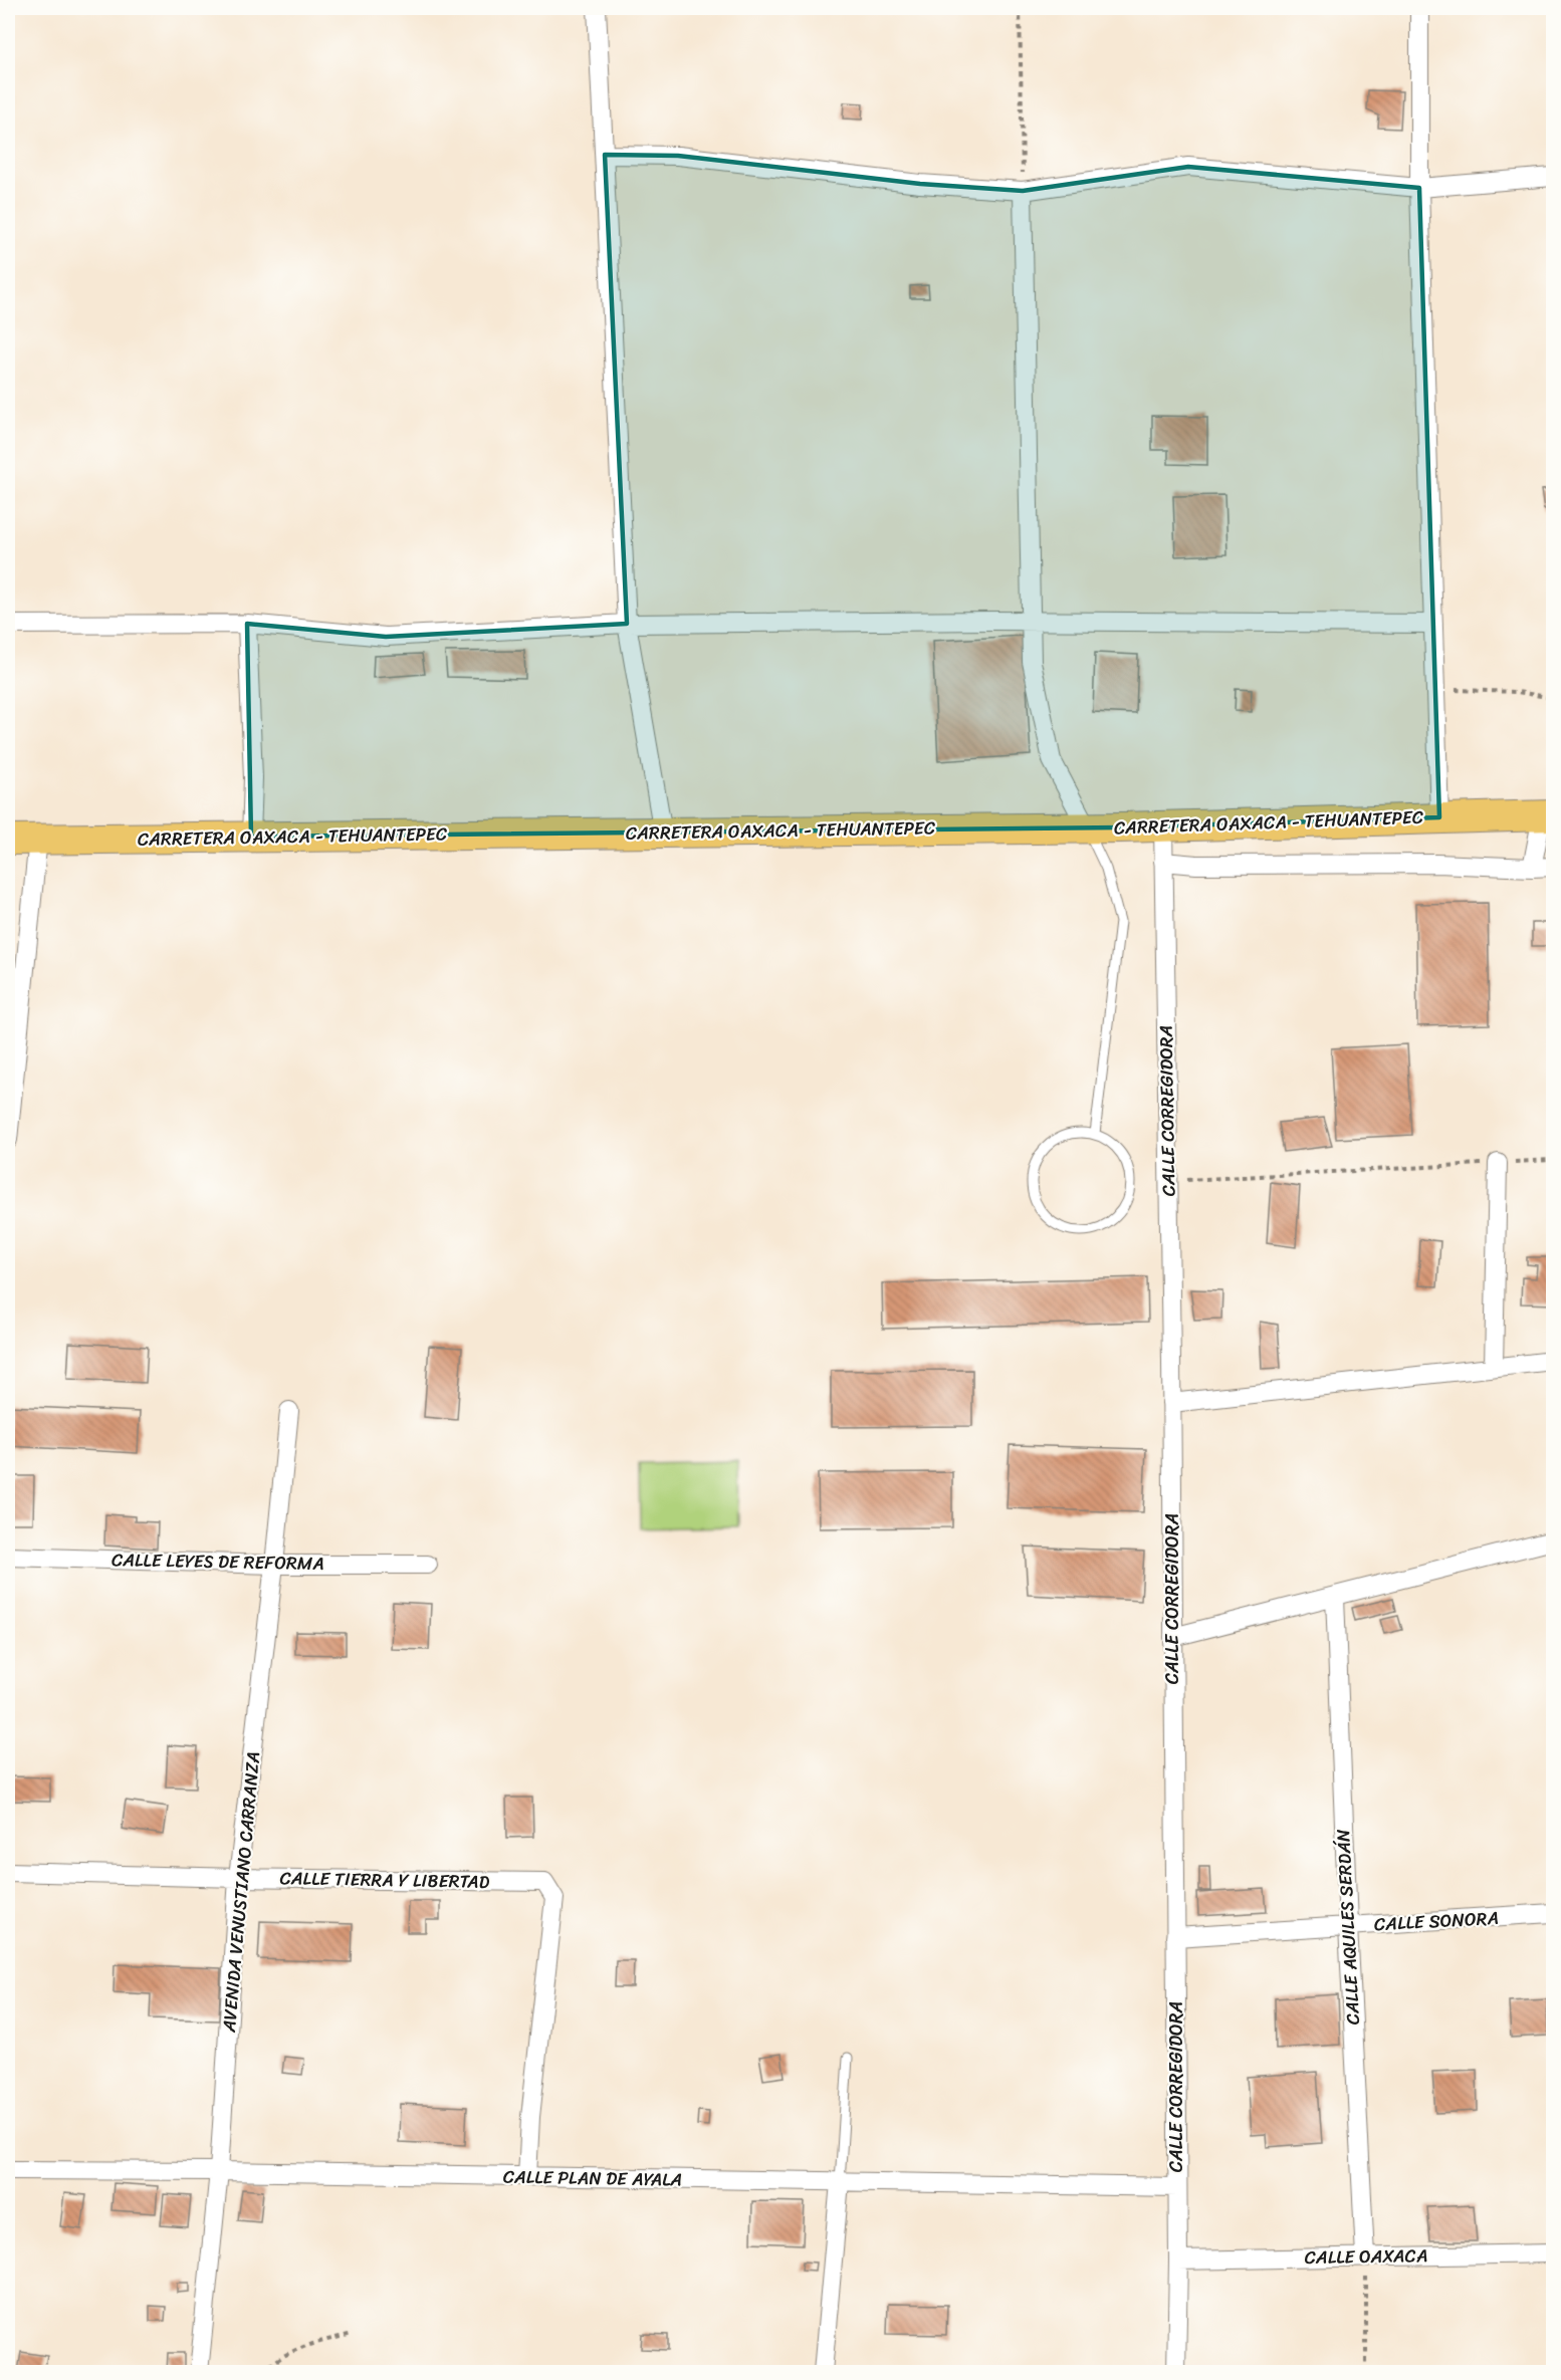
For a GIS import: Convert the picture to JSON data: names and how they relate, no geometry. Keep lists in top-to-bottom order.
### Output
{
  "streets": {
    "main road": ["CARRETERA OAXACA - TEHUANTEPEC"],
    "street": [
      "CALLE CORREGIDORA",
      "CALLE LEYES DE REFORMA",
      "CALLE TIERRA Y LIBERTAD",
      "AVENIDA VENUSTIANO CARRANZA",
      "CALLE SONORA",
      "CALLE AQUILES SERDÁN",
      "CALLE PLAN DE AYALA",
      "CALLE OAXACA"
    ]
  },
  "crossings": [
    ["CARRETERA OAXACA - TEHUANTEPEC", "CALLE CORREGIDORA"],
    ["CALLE CORREGIDORA", "CALLE SONORA"],
    ["CALLE CORREGIDORA", "CALLE PLAN DE AYALA"],
    ["CALLE CORREGIDORA", "CALLE OAXACA"],
    ["CALLE LEYES DE REFORMA", "AVENIDA VENUSTIANO CARRANZA"],
    ["CALLE TIERRA Y LIBERTAD", "AVENIDA VENUSTIANO CARRANZA"],
    ["CALLE TIERRA Y LIBERTAD", "CALLE PLAN DE AYALA"],
    ["AVENIDA VENUSTIANO CARRANZA", "CALLE PLAN DE AYALA"],
    ["CALLE SONORA", "CALLE AQUILES SERDÁN"],
    ["CALLE AQUILES SERDÁN", "CALLE OAXACA"]
  ]
}
